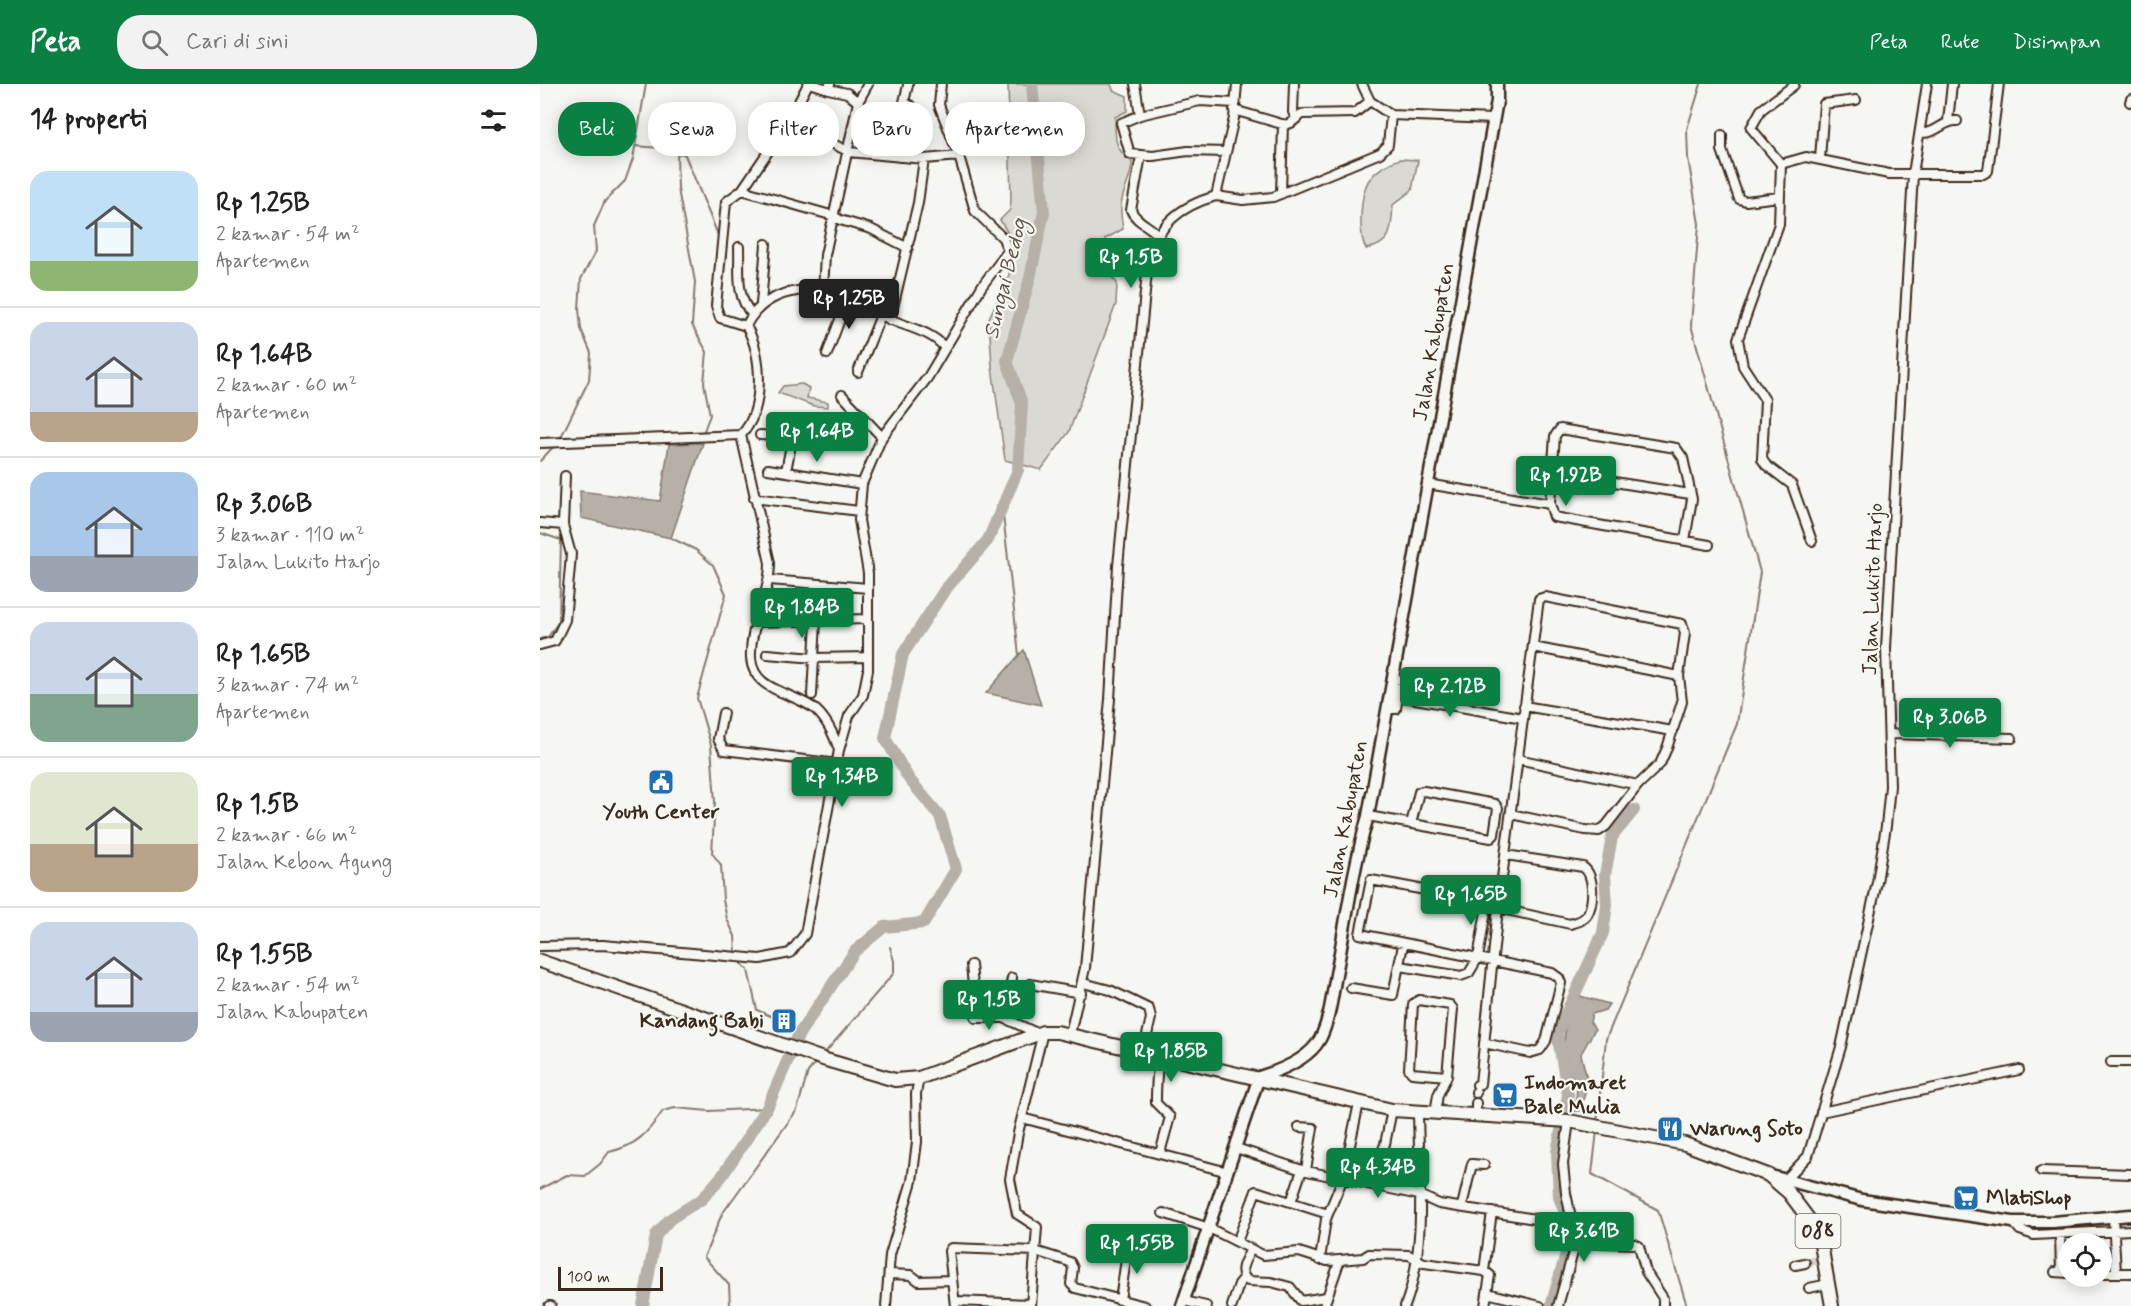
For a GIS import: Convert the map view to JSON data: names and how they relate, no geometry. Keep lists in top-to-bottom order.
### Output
{
  "streets": {
    "main road": ["Jalan Kabupaten", "088"],
    "street": ["Jalan Lukito Harjo"]
  },
  "crossings": [
    ["Jalan Kabupaten", "088"],
    ["Jalan Lukito Harjo", "088"]
  ],
  "water": ["Sungai Bedog"],
  "places": {
    "public building": ["Youth Center"],
    "building": ["Kandang Babi"],
    "supermarket": ["Indomaret Bale Mulia", "MlatiShop"],
    "restaurant": ["Warung Soto"]
  },
  "scale_bar": "100 m",
  "page": {
    "header": "Peta",
    "search": "Cari di sini",
    "nav": ["Peta", "Rute", "Disimpan"],
    "heading": "14 properti",
    "chip": [
      "Beli",
      "Sewa",
      "Filter",
      "Baru",
      "Apartemen"
    ],
    "list": [
      {
        "name": "Rp 1.25B",
        "note": "2 kamar · 54 m² · Apartemen"
      },
      {
        "name": "Rp 1.64B",
        "note": "2 kamar · 60 m² · Apartemen"
      },
      {
        "name": "Rp 3.06B",
        "note": "3 kamar · 110 m² · Jalan Lukito Harjo"
      },
      {
        "name": "Rp 1.65B",
        "note": "3 kamar · 74 m² · Apartemen"
      },
      {
        "name": "Rp 1.5B",
        "note": "2 kamar · 66 m² · Jalan Kebon Agung"
      },
      {
        "name": "Rp 1.55B",
        "note": "2 kamar · 54 m² · Jalan Kabupaten"
      }
    ],
    "price": [
      "Rp 1.5B",
      "Rp 1.25B",
      "Rp 1.64B",
      "Rp 1.92B",
      "Rp 1.84B",
      "Rp 2.12B",
      "Rp 3.06B",
      "Rp 1.34B",
      "Rp 1.65B",
      "Rp 1.5B",
      "Rp 1.85B",
      "Rp 4.34B",
      "Rp 3.61B",
      "Rp 1.55B"
    ],
    "scale": "100 m"
  }
}
